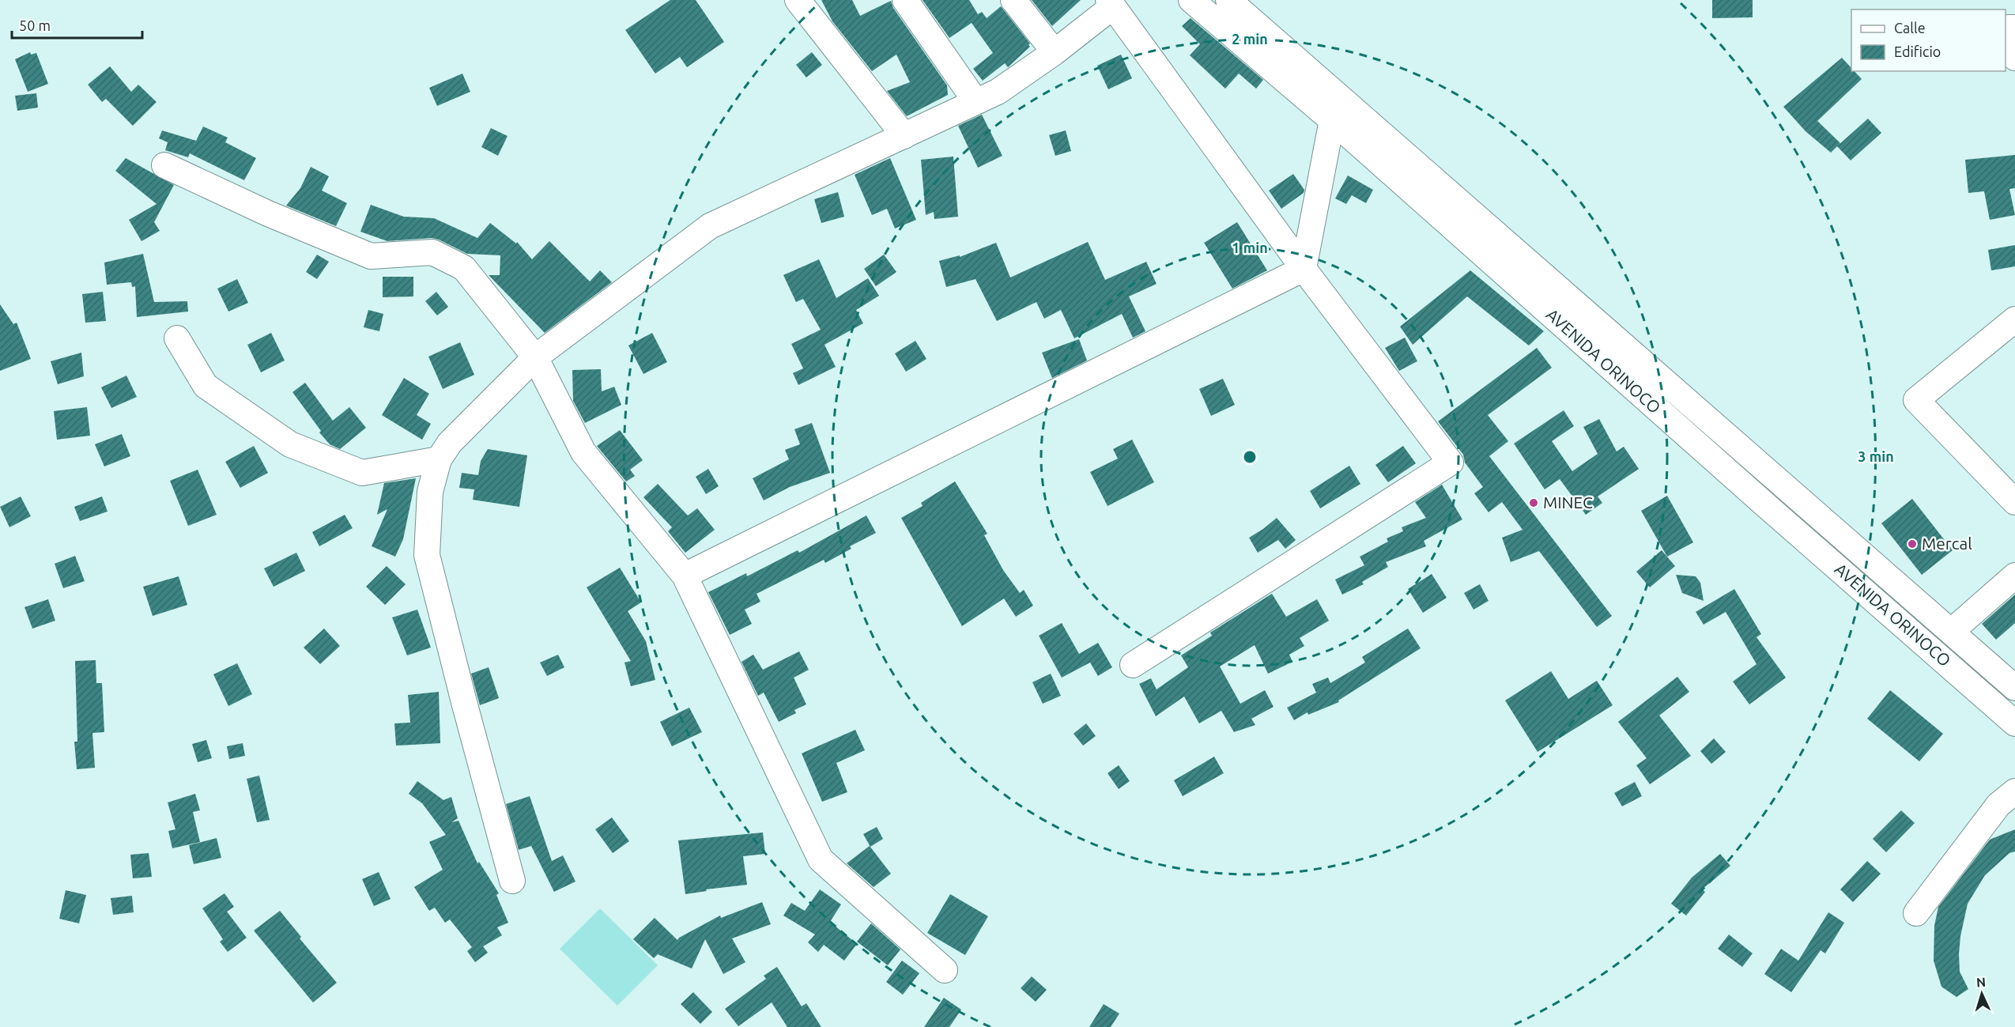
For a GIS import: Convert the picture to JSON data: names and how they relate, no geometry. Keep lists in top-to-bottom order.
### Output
{
  "streets": {
    "street": ["AVENIDA ORINOCO"]
  },
  "places": ["MINEC", "Mercal"],
  "legend": ["Calle", "Edificio"],
  "scale_bar": "50 m",
  "north": "top",
  "rings": ["2 min", "1 min", "3 min"]
}
